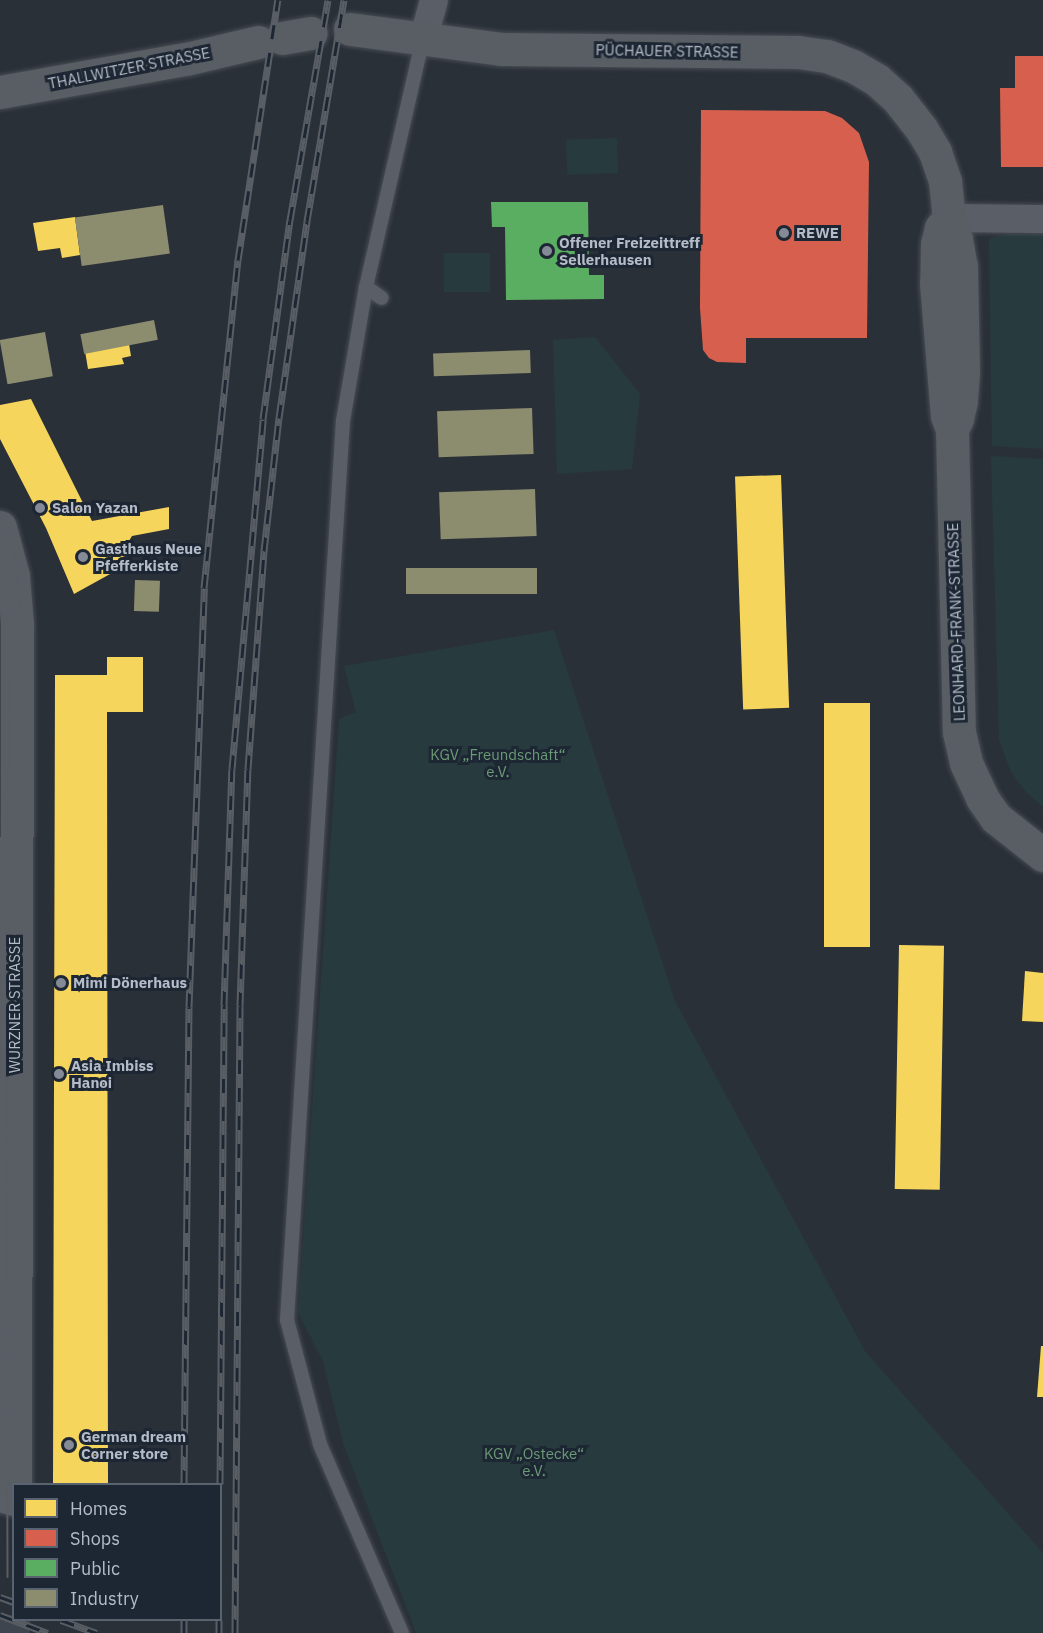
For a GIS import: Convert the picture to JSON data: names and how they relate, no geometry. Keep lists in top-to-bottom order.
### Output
{
  "streets": {
    "street": [
      "PÜCHAUER STRASSE",
      "THALLWITZER STRASSE",
      "LEONHARD-FRANK-STRASSE",
      "WURZNER STRASSE"
    ]
  },
  "crossings": [
    ["PÜCHAUER STRASSE", "LEONHARD-FRANK-STRASSE"]
  ],
  "parks": ["KGV „Freundschaft“ e.V.", "KGV „Ostecke“ e.V."],
  "places": [
    "REWE",
    "Offener Freizeittreff Sellerhausen",
    "Salon Yazan",
    "Gasthaus Neue Pfefferkiste",
    "Mimi Dönerhaus",
    "Asia Imbiss Hanoi",
    "German dream Corner store"
  ],
  "legend": [
    "Homes",
    "Shops",
    "Public",
    "Industry"
  ]
}
